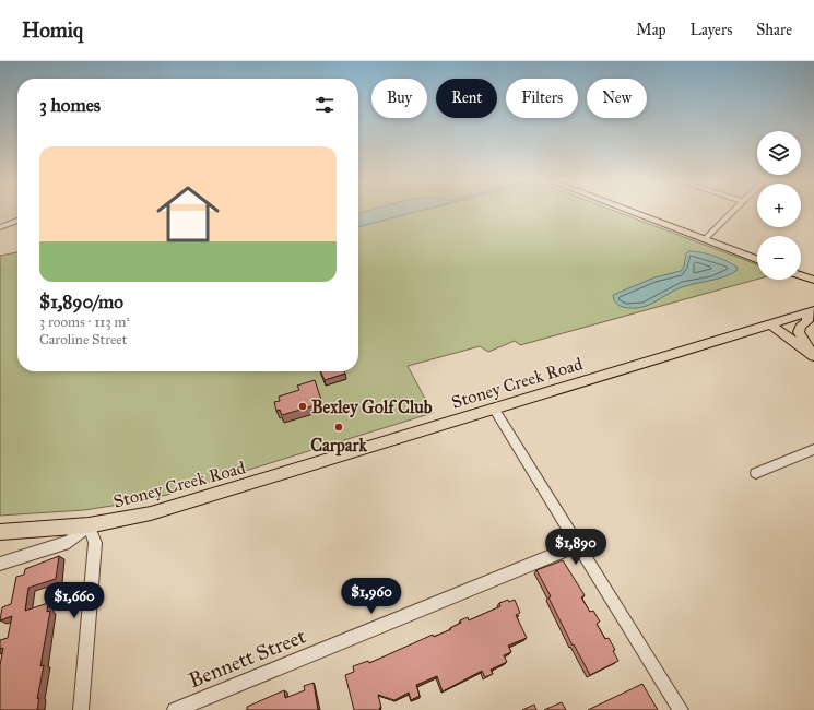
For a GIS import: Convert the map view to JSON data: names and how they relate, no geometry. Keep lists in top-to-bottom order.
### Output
{
  "streets": {
    "main road": ["Stoney Creek Road"],
    "street": ["Bennett Street"]
  },
  "places": ["Bexley Golf Club", "Carpark"],
  "page": {
    "header": "Homiq",
    "nav": ["Map", "Layers", "Share"],
    "chip": [
      "Buy",
      "Rent",
      "Filters",
      "New"
    ],
    "heading": "3 homes",
    "map_buttons": ["+", "−"],
    "list": [
      {
        "name": "$1,890/mo",
        "note": "3 rooms · 113 m² · Caroline Street"
      }
    ],
    "price": ["$1,890", "$1,960", "$1,660"]
  }
}
